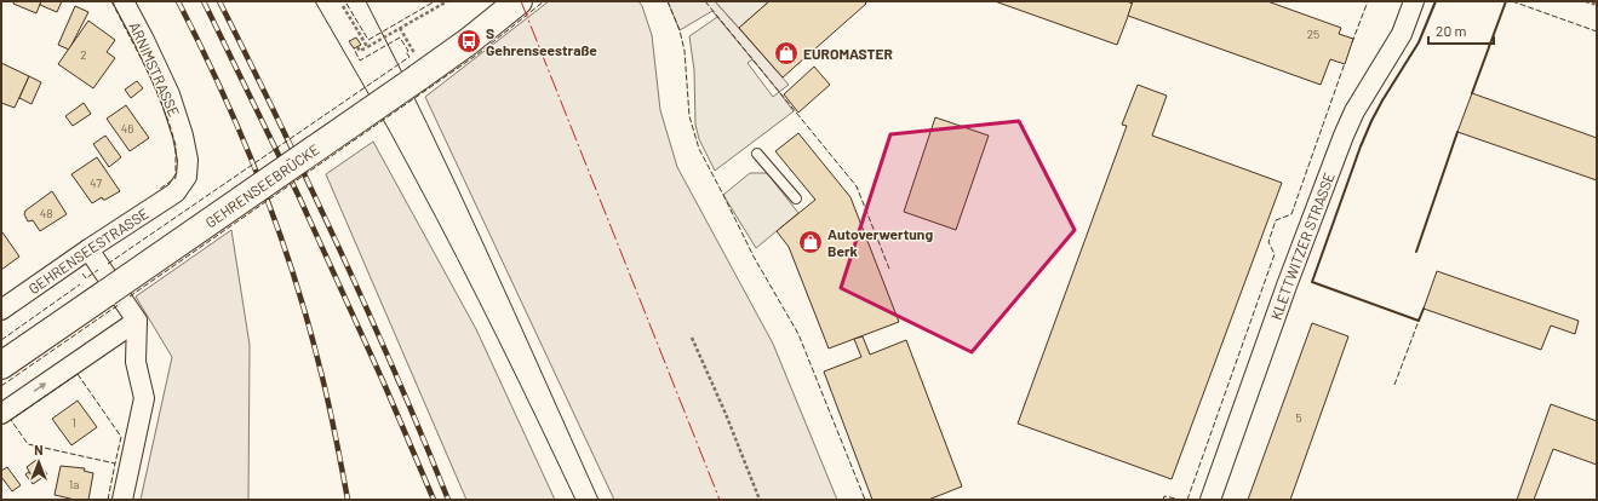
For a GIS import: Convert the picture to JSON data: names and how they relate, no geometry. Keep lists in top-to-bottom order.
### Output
{
  "streets": {
    "main road": ["GEHRENSEEBRÜCKE"],
    "street": ["ARNIMSTRASSE", "KLETTWITZER STRASSE", "GEHRENSEESTRASSE"]
  },
  "crossings": [
    ["ARNIMSTRASSE", "GEHRENSEESTRASSE"]
  ],
  "places": {
    "bus stop": ["S Gehrenseestraße"],
    "shop": ["EUROMASTER", "Autoverwertung Berk"]
  },
  "house_numbers": [
    "25",
    "2",
    "46",
    "47",
    "48",
    "5",
    "1",
    "1a"
  ],
  "scale_bar": "20 m",
  "north": "top"
}
